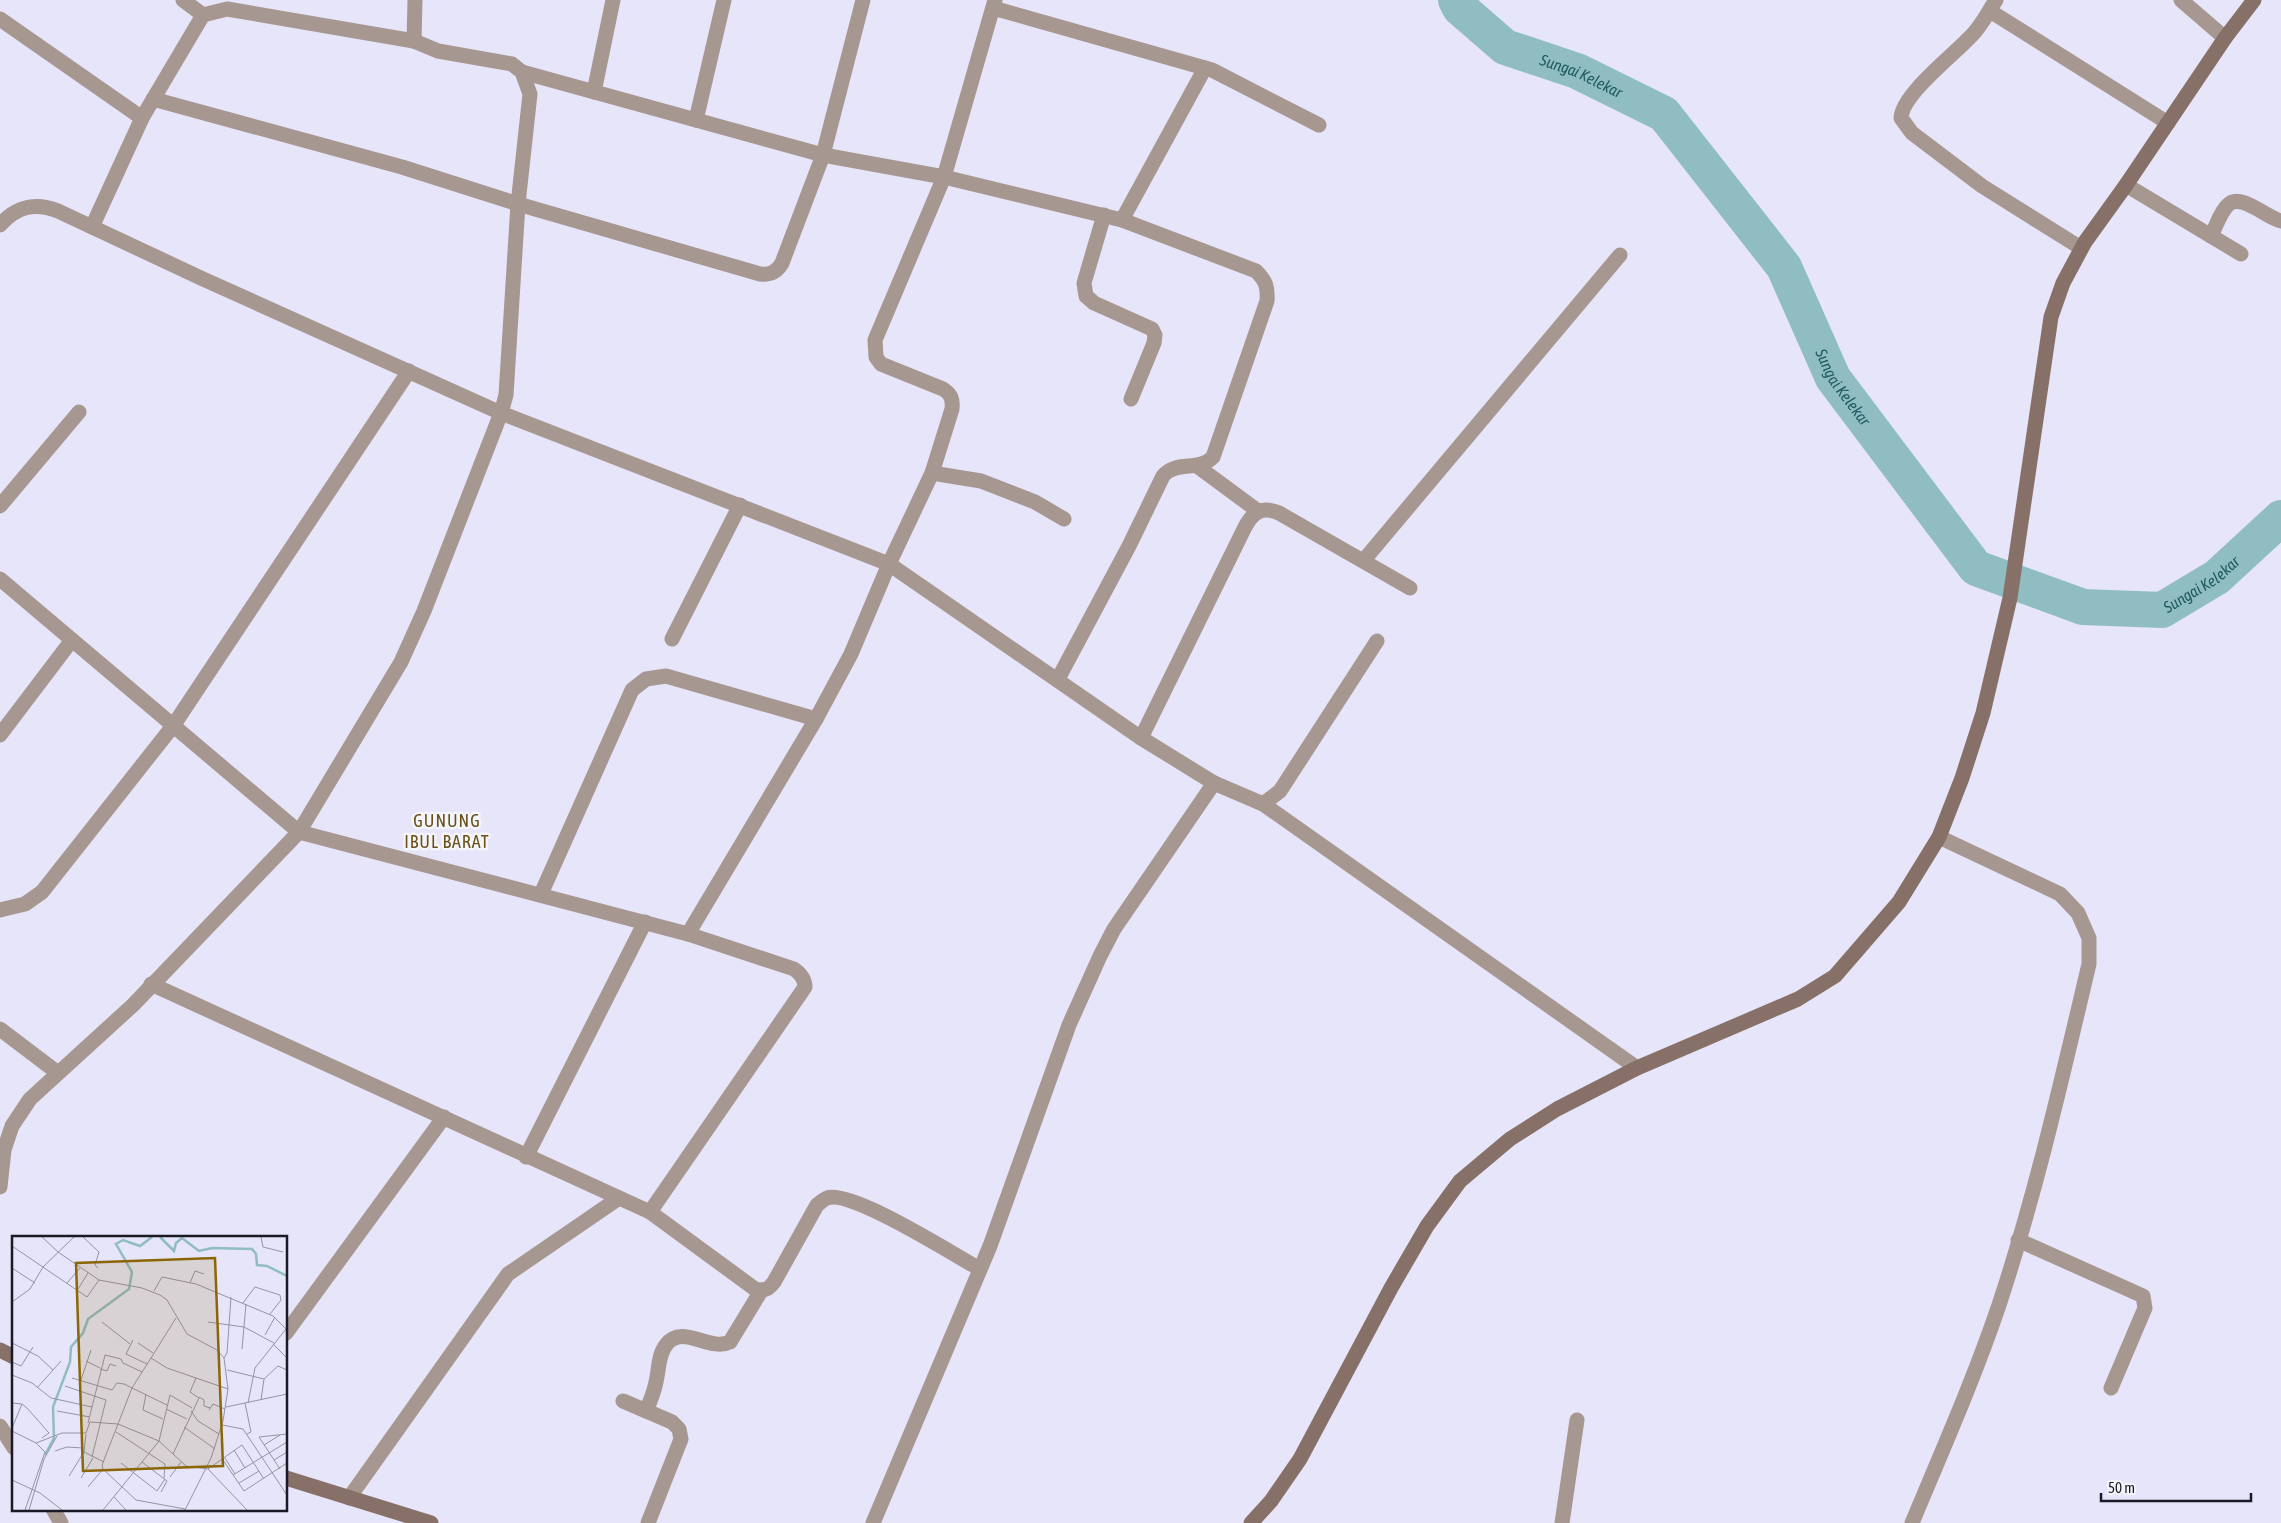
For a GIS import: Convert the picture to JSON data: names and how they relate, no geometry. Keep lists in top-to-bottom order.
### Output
{
  "districts": ["GUNUNG IBUL BARAT"],
  "water": ["Sungai Kelekar"],
  "scale_bar": "50 m"
}
